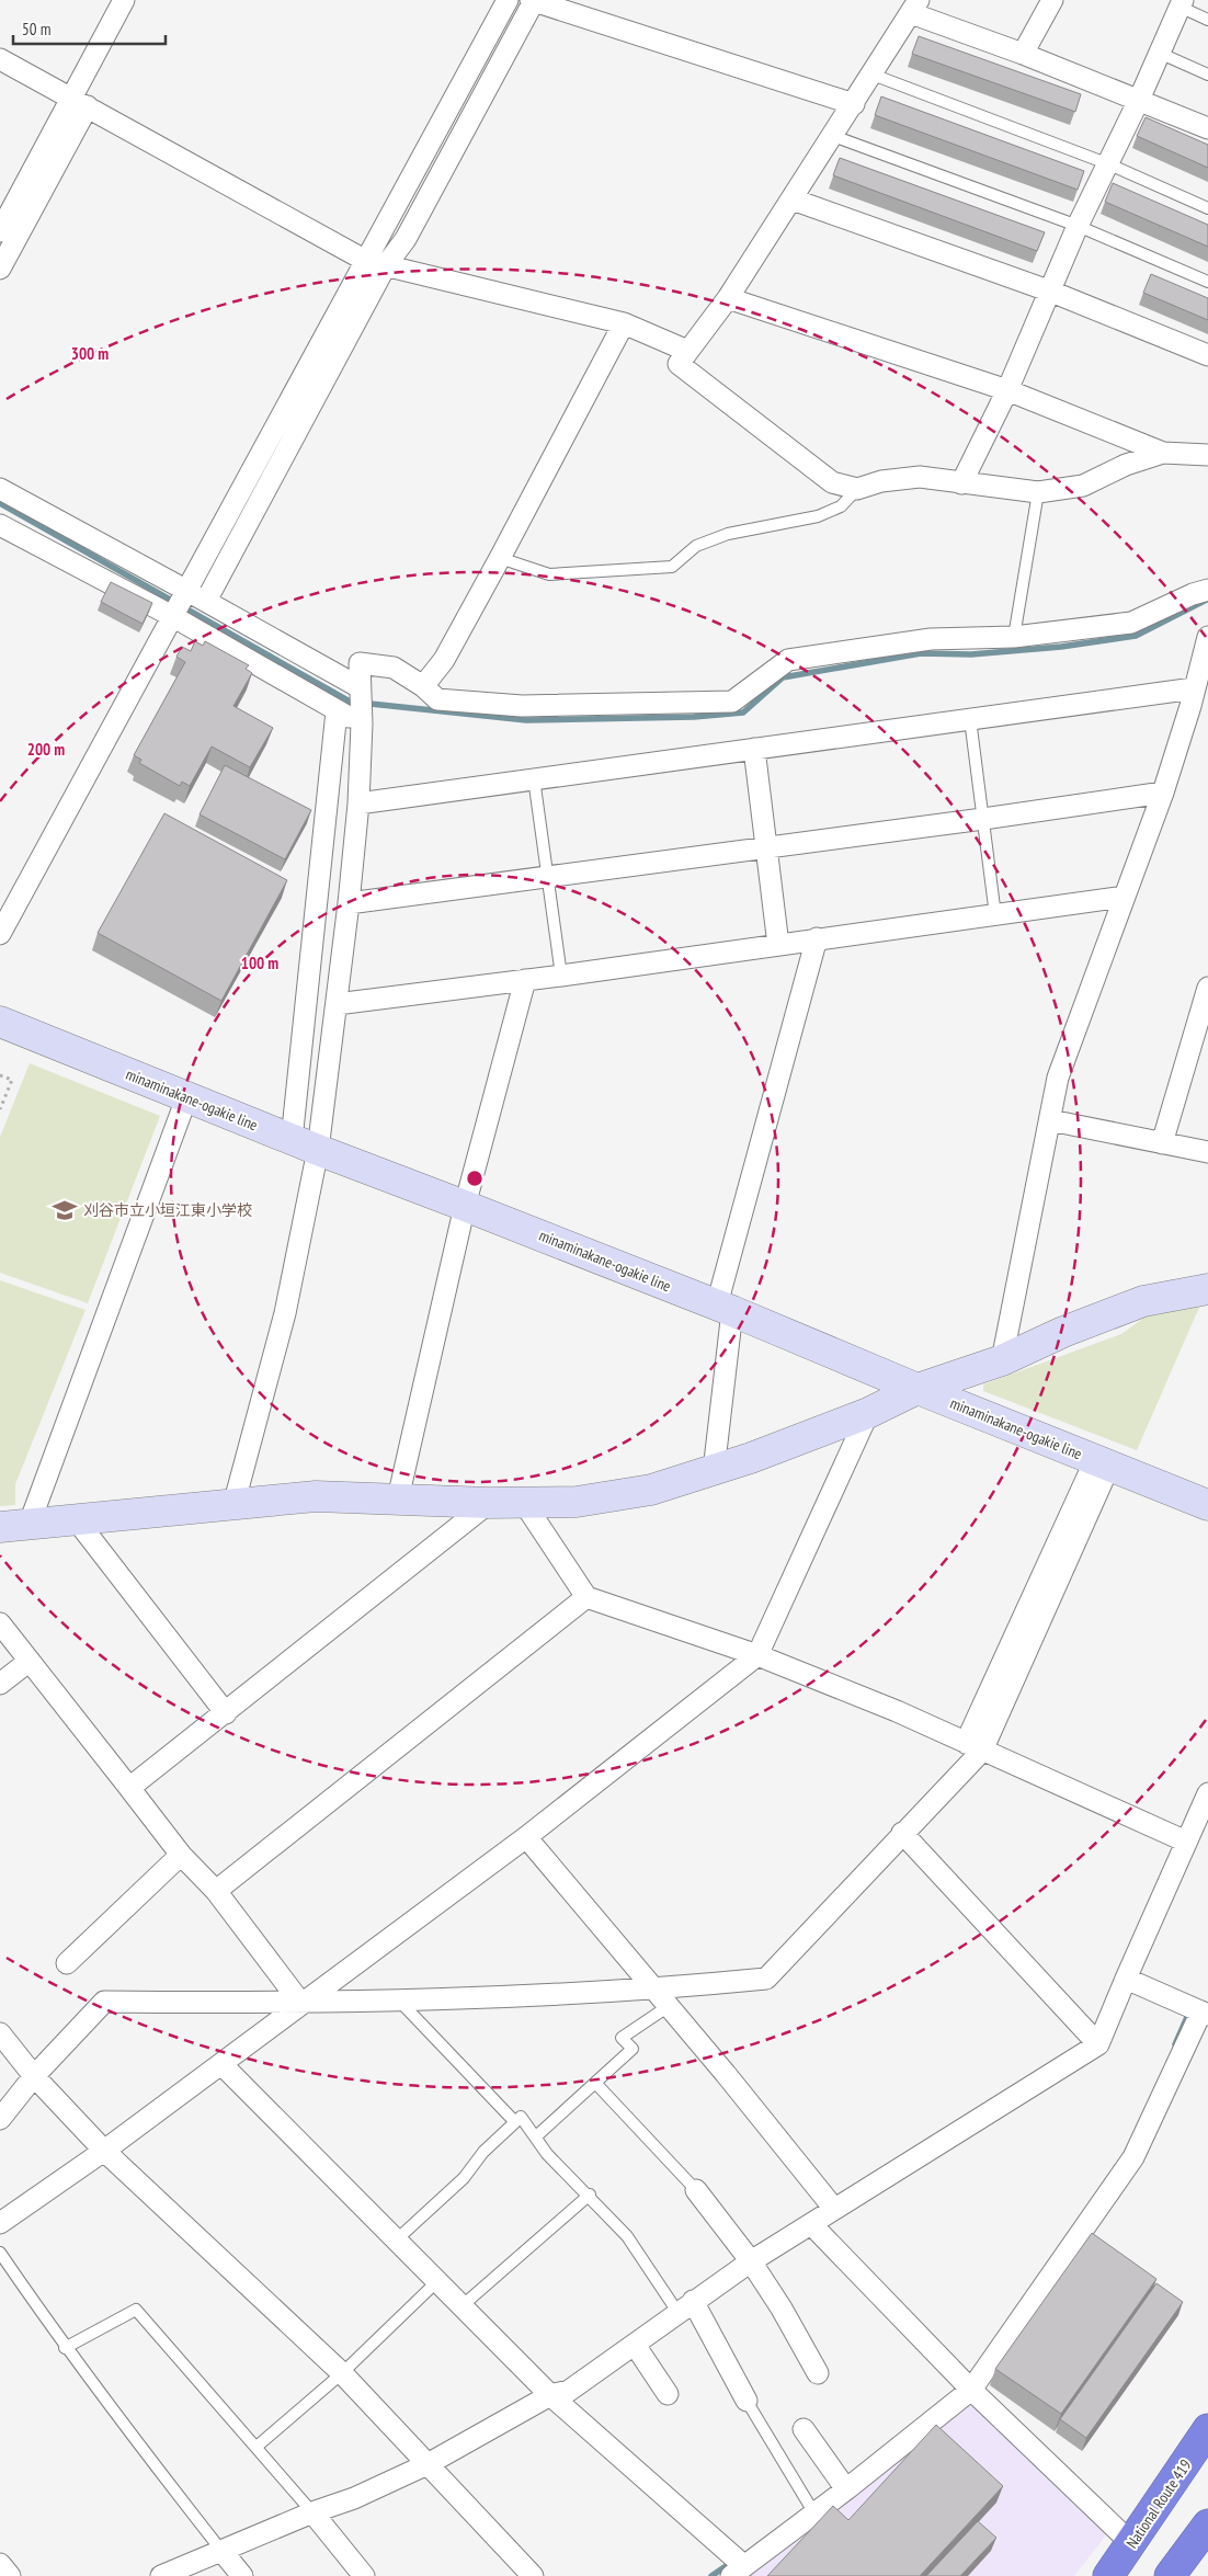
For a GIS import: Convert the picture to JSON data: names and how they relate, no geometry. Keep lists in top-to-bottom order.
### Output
{
  "streets": {
    "highway": ["National Route 419"],
    "main road": ["minaminakane-ogakie line"]
  },
  "places": {
    "school or university": ["刈谷市立小垣江東小学校"]
  },
  "scale_bar": "50 m",
  "rings": ["300 m", "200 m", "100 m"]
}
